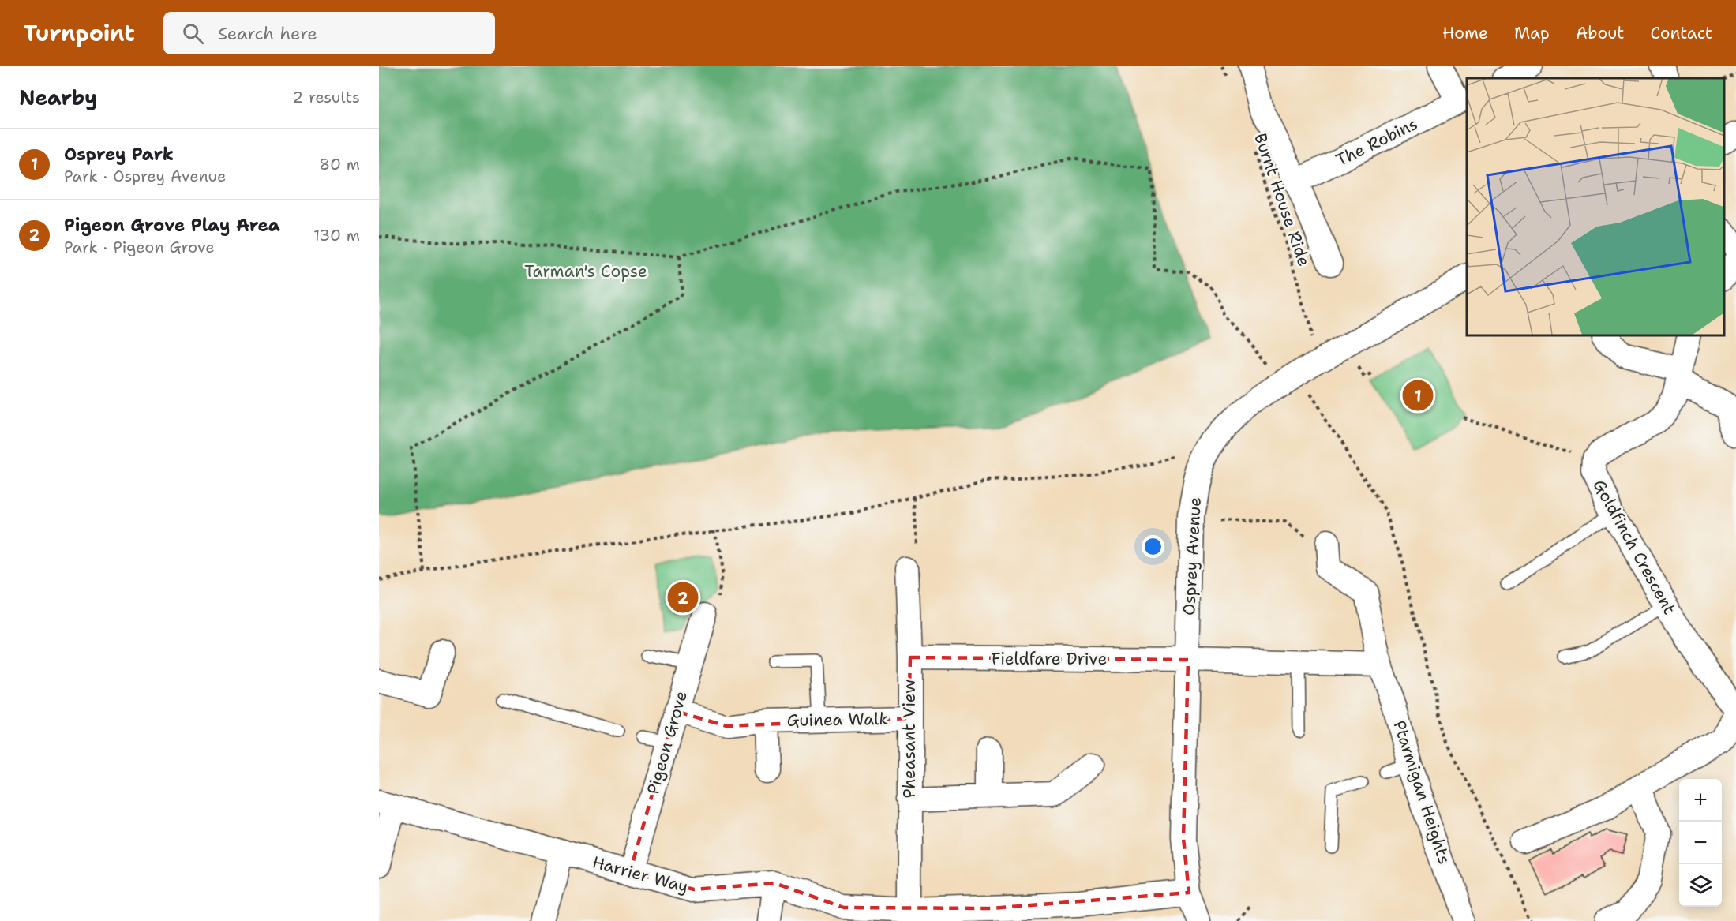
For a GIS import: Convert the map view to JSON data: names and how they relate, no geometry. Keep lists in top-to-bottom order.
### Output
{
  "streets": {
    "street": [
      "The Robins",
      "Goldfinch Crescent",
      "Osprey Avenue",
      "Fieldfare Drive",
      "Guinea Walk",
      "Pheasant View",
      "Pigeon Grove",
      "Ptarmigan Heights",
      "Harrier Way"
    ],
    "path": ["Burnt House Ride"]
  },
  "crossings": [
    ["Osprey Avenue", "Fieldfare Drive"],
    ["Osprey Avenue", "Harrier Way"],
    ["Fieldfare Drive", "Pheasant View"],
    ["Guinea Walk", "Pheasant View"],
    ["Guinea Walk", "Pigeon Grove"],
    ["Pheasant View", "Harrier Way"],
    ["Pigeon Grove", "Harrier Way"]
  ],
  "parks": ["Tarman's Copse"],
  "page": {
    "header": "Turnpoint",
    "search": "Search here",
    "nav": [
      "Home",
      "Map",
      "About",
      "Contact"
    ],
    "heading": ["Nearby", "2 results"],
    "list": [
      {
        "mark": "1",
        "name": "Osprey Park",
        "note": "Park · Osprey Avenue",
        "value": "80 m"
      },
      {
        "mark": "2",
        "name": "Pigeon Grove Play Area",
        "note": "Park · Pigeon Grove",
        "value": "130 m"
      }
    ],
    "pins": ["1", "2"],
    "map_buttons": ["+", "−"]
  }
}
